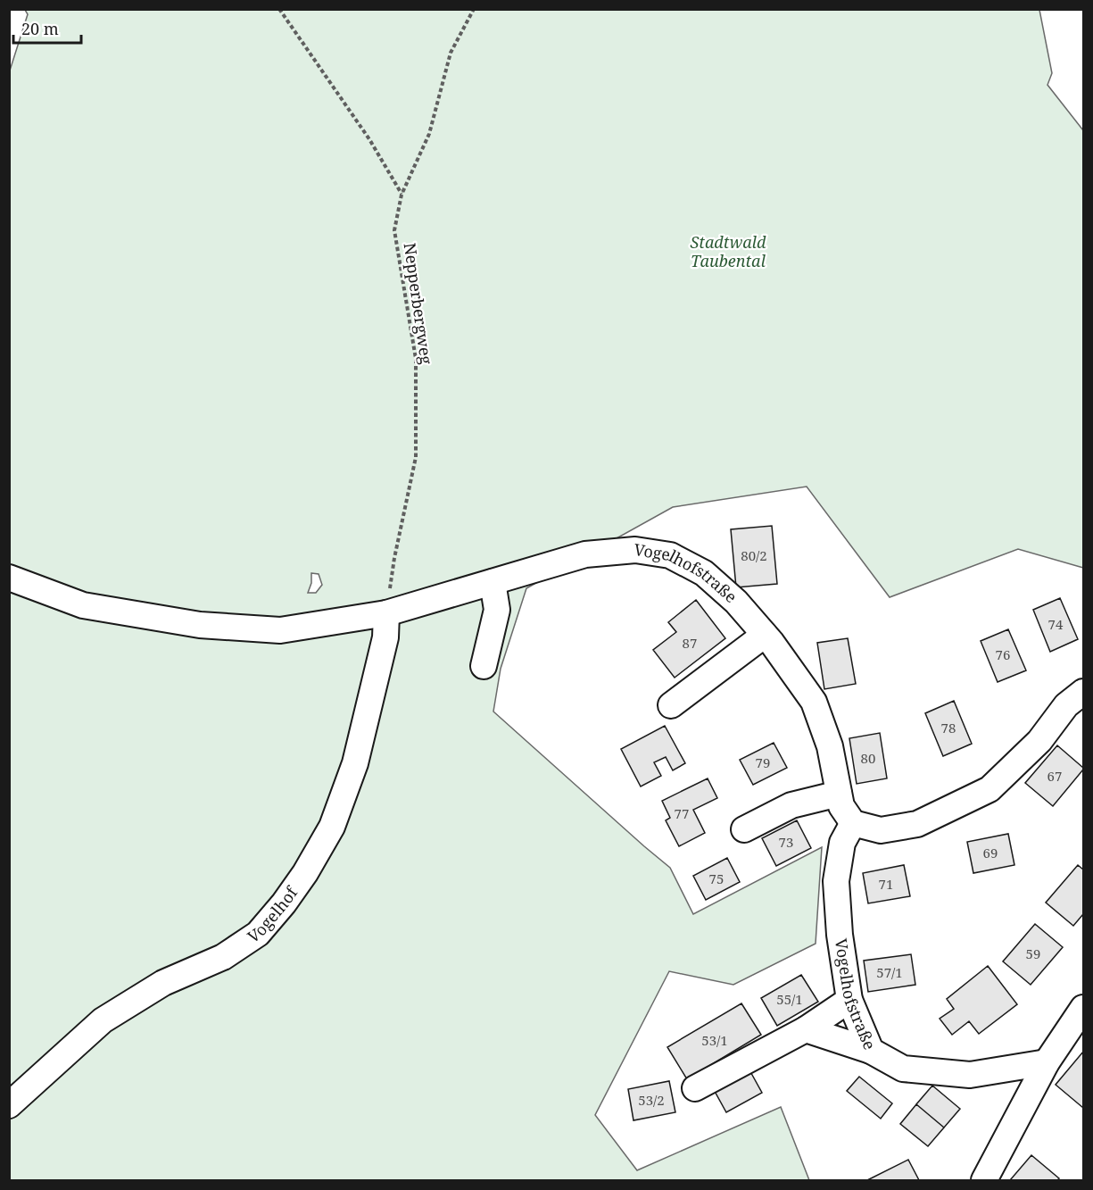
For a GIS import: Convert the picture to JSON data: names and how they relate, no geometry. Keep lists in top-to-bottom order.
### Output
{
  "streets": {
    "street": ["Vogelhofstraße", "Vogelhof"],
    "path": ["Nepperbergweg"]
  },
  "crossings": [
    ["Nepperbergweg", "Vogelhofstraße"],
    ["Nepperbergweg", "Vogelhof"],
    ["Vogelhofstraße", "Vogelhof"]
  ],
  "parks": ["Stadtwald Taubental"],
  "house_numbers": [
    "80/2",
    "74",
    "87",
    "76",
    "78",
    "80",
    "79",
    "67",
    "77",
    "73",
    "69",
    "75",
    "71",
    "59",
    "57/1",
    "55/1",
    "53/1",
    "53/2"
  ],
  "scale_bar": "20 m"
}
